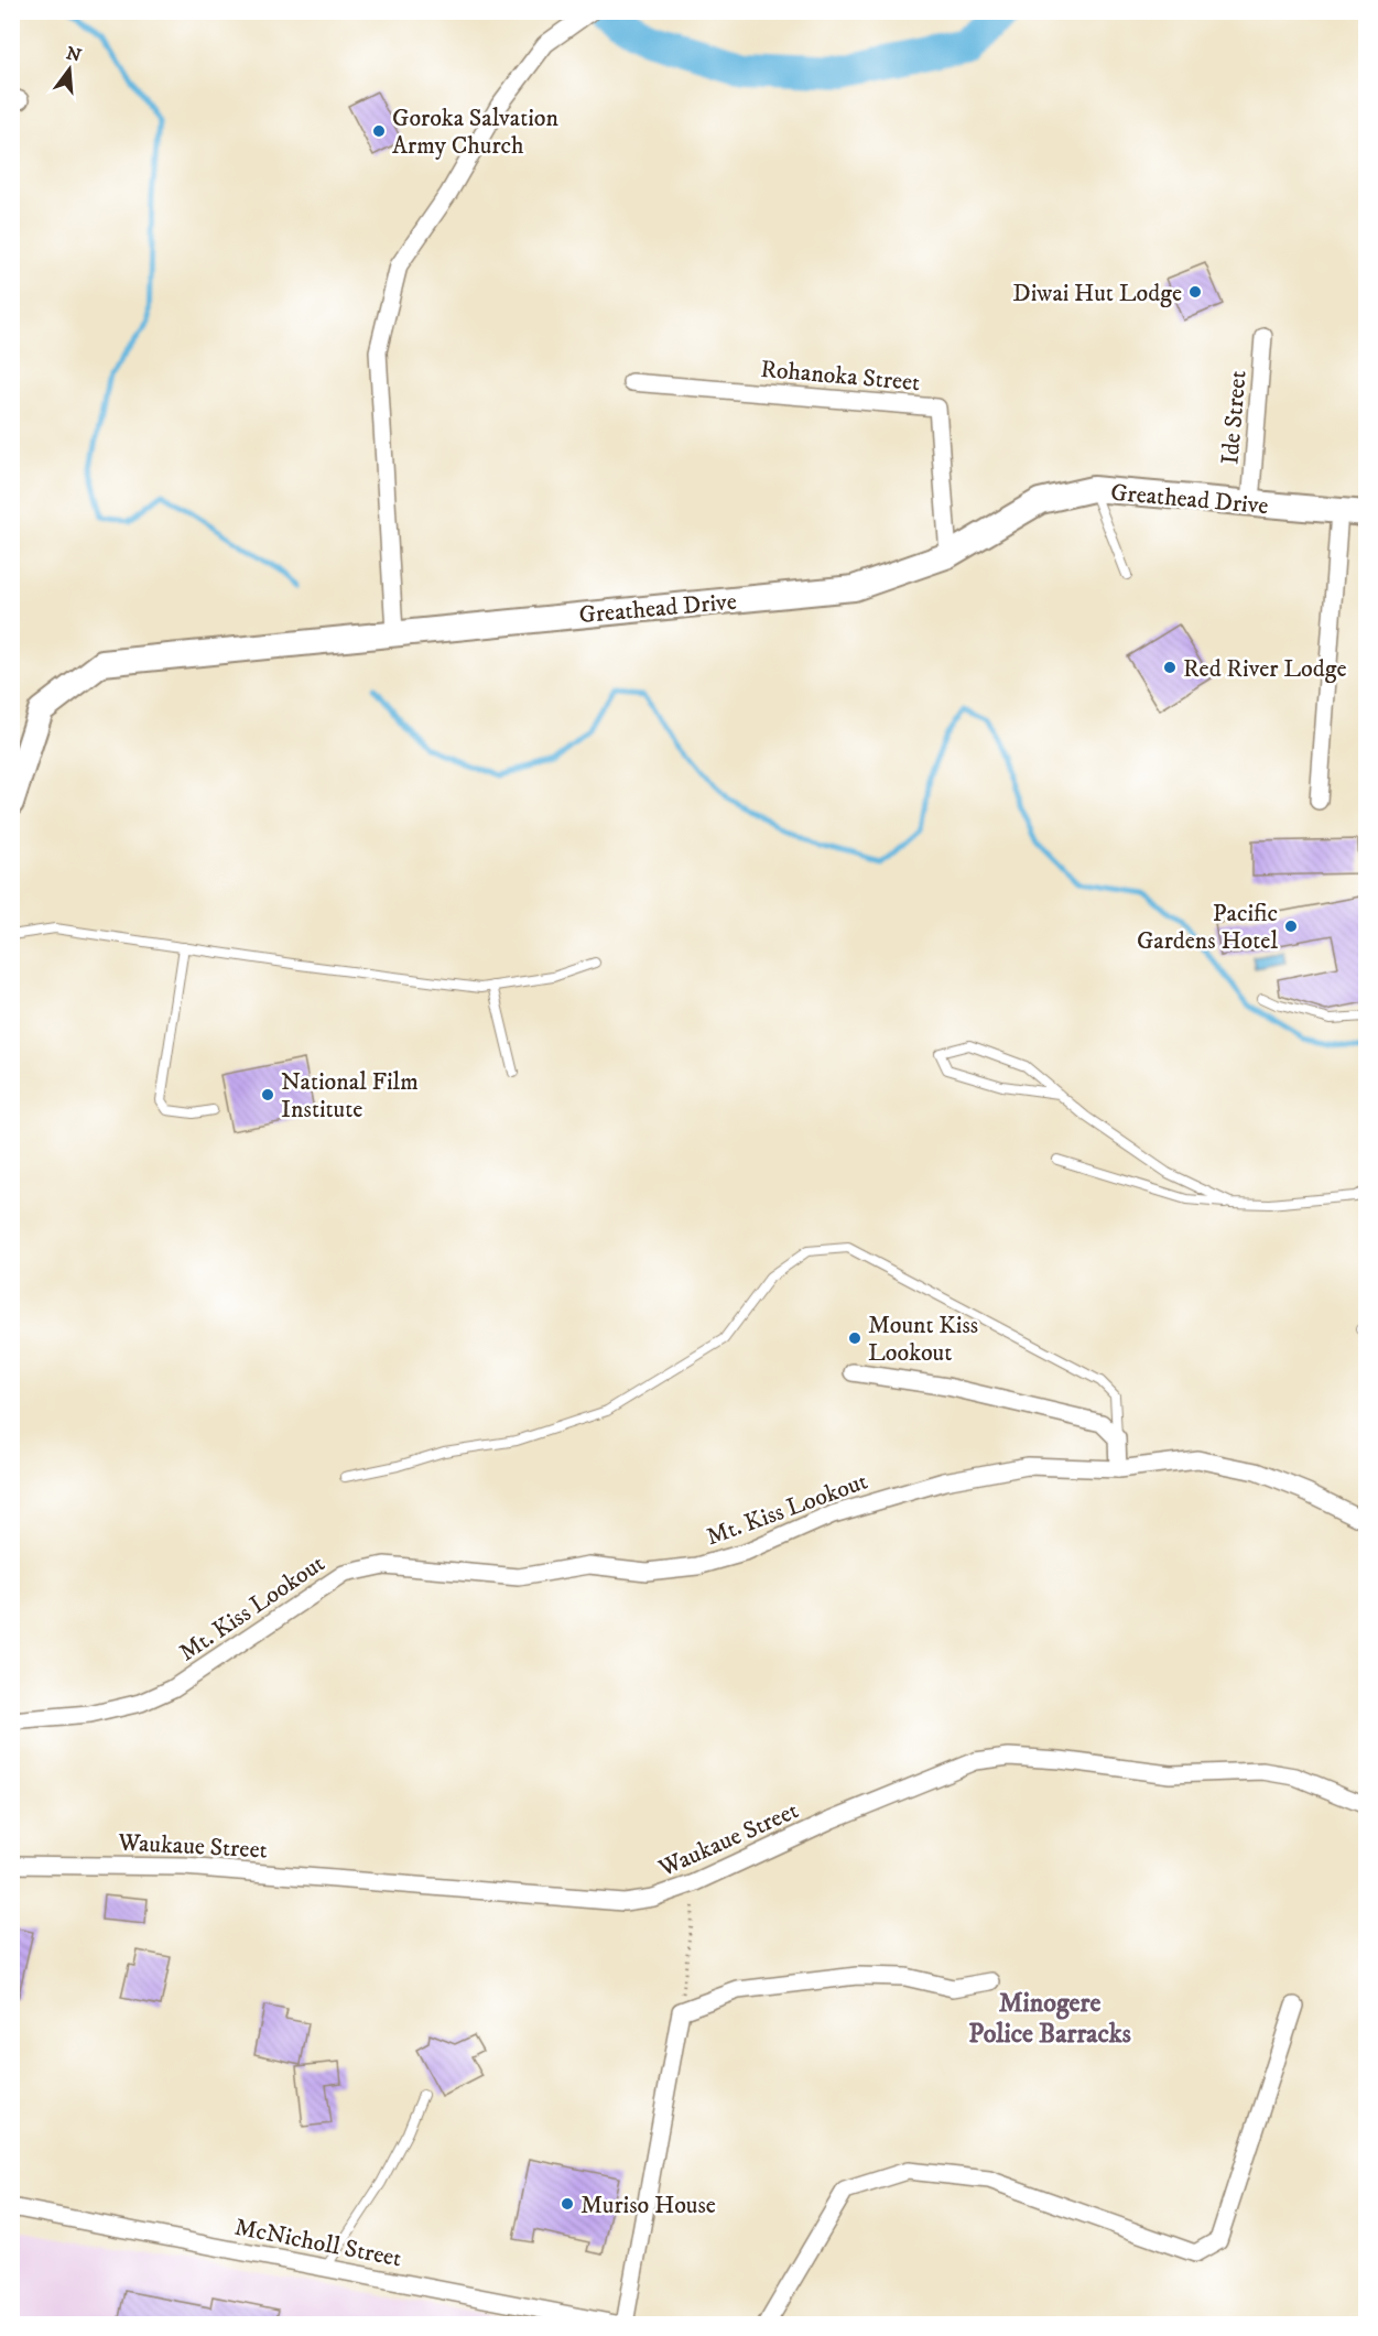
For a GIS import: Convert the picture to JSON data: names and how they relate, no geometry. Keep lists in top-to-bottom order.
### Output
{
  "streets": {
    "street": [
      "Rohanoka Street",
      "Ide Street",
      "Greathead Drive",
      "Mt. Kiss Lookout",
      "Waukaue Street",
      "McNicholl Street"
    ]
  },
  "crossings": [
    ["Rohanoka Street", "Greathead Drive"],
    ["Ide Street", "Greathead Drive"]
  ],
  "districts": ["Minogere Police Barracks"],
  "places": [
    "Goroka Salvation Army Church",
    "Diwai Hut Lodge",
    "Red River Lodge",
    "Pacific Gardens Hotel",
    "National Film Institute",
    "Mount Kiss Lookout",
    "Muriso House"
  ],
  "north": "top"
}
